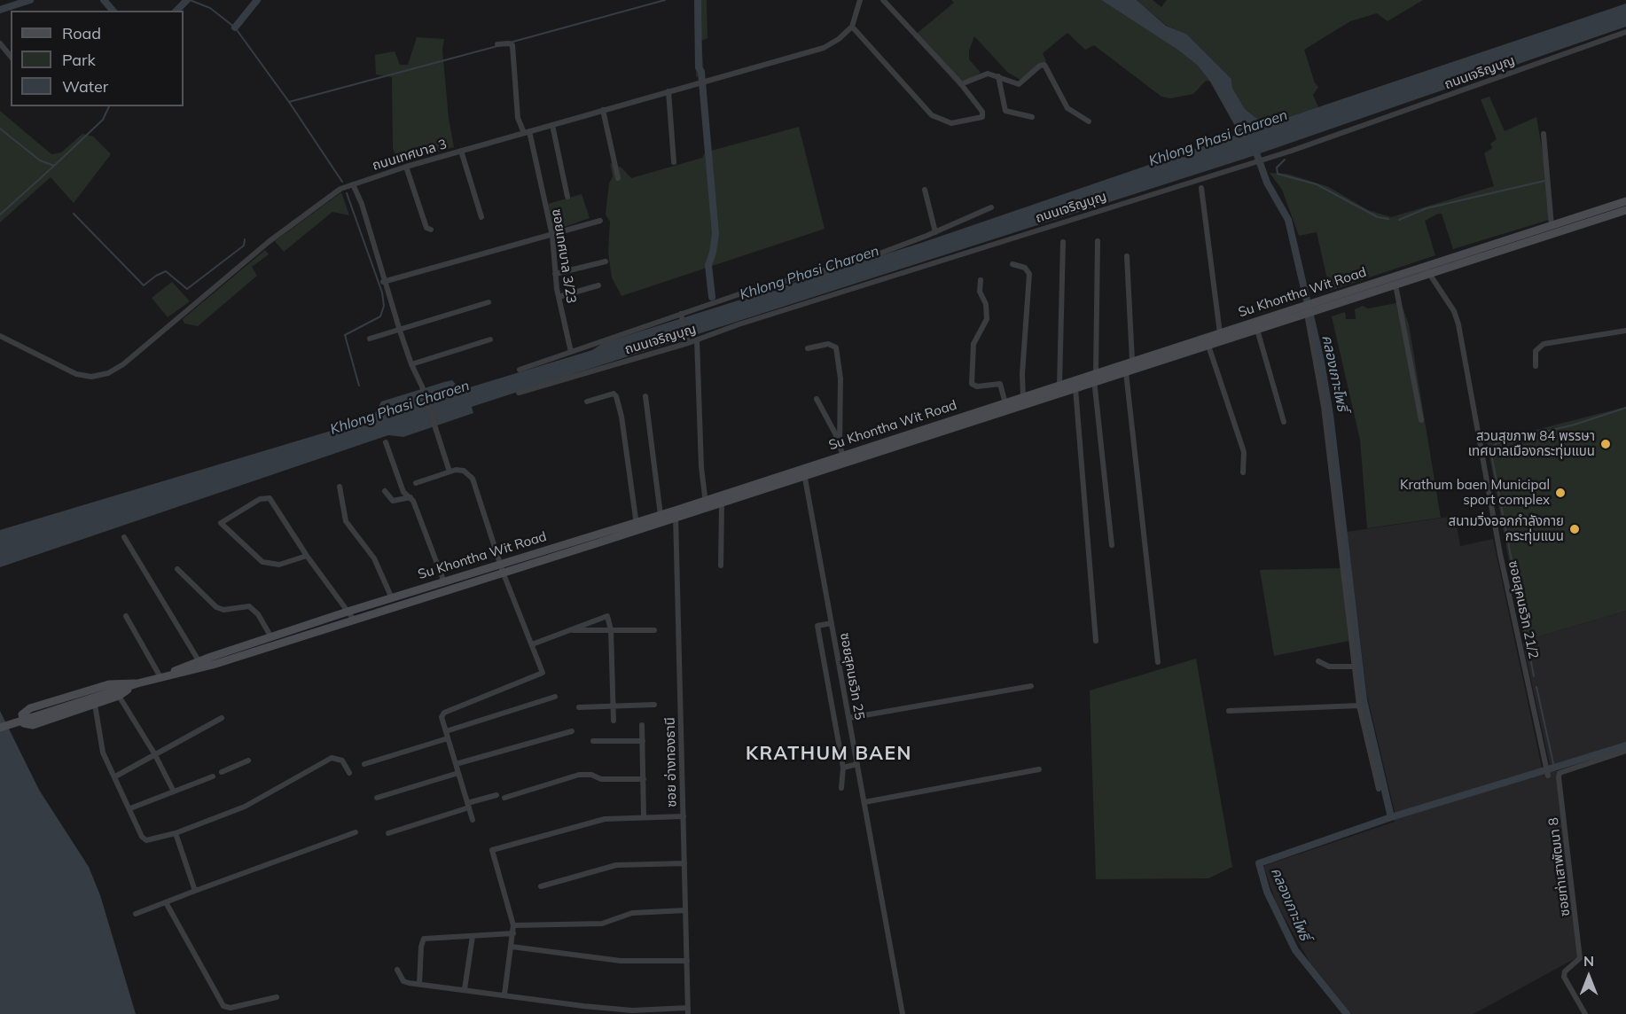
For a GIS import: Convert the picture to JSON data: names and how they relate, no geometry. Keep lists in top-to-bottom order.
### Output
{
  "streets": {
    "main road": ["Su Khontha Wit Road"],
    "street": [
      "ถนนเจริญบุญ",
      "ถนนเทศบาล 3",
      "ซอยเทศบาล 3/23",
      "ซอยสุคนธวิท 21/2",
      "ซอยสุคนธวิท 25",
      "ซอย อ่างทองธานี",
      "ซอยท่าเสาพัฒนา 8"
    ]
  },
  "crossings": [
    ["ถนนเทศบาล 3", "ซอยเทศบาล 3/23"],
    ["Su Khontha Wit Road", "ซอยสุคนธวิท 21/2"],
    ["Su Khontha Wit Road", "ซอยสุคนธวิท 25"],
    ["Su Khontha Wit Road", "ซอย อ่างทองธานี"]
  ],
  "districts": ["KRATHUM BAEN"],
  "water": ["Khlong Phasi Charoen", "คลองเกาะโพธิ์"],
  "places": ["สวนสุขภาพ 84 พรรษา เทศบาลเมืองกระทุ่มแบน", "Krathum baen Municipal sport complex", "สนามวิ่งออกกำลังกาย กระทุ่มแบน"],
  "legend": ["Road", "Park", "Water"],
  "north": "top"
}
